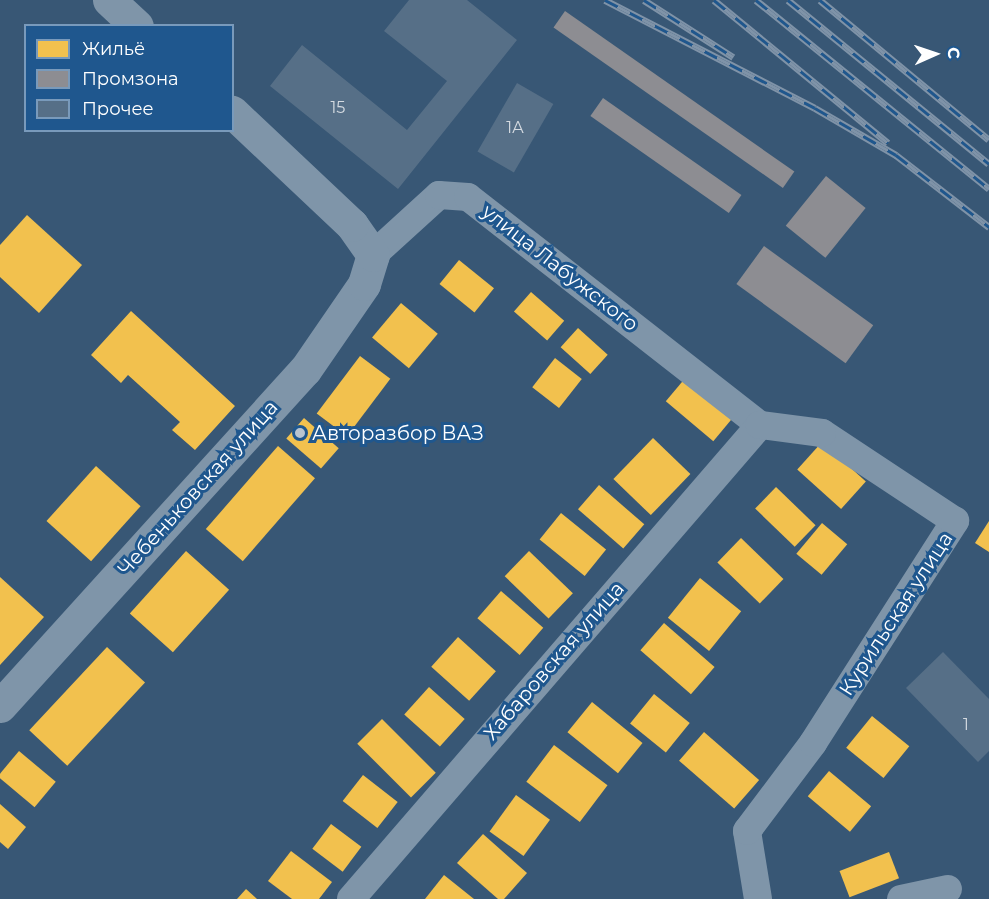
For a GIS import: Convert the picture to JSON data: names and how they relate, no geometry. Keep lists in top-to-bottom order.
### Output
{
  "streets": {
    "street": [
      "улица Лабужского",
      "Чебеньковская улица",
      "Курильская улица",
      "Хабаровская улица"
    ]
  },
  "crossings": [
    ["улица Лабужского", "Чебеньковская улица"],
    ["улица Лабужского", "Курильская улица"],
    ["улица Лабужского", "Хабаровская улица"],
    ["Курильская улица", "Хабаровская улица"]
  ],
  "places": ["Авторазбор ВАЗ"],
  "house_numbers": ["15", "1А", "1"],
  "legend": ["Жильё", "Промзона", "Прочее"],
  "north": "right"
}
